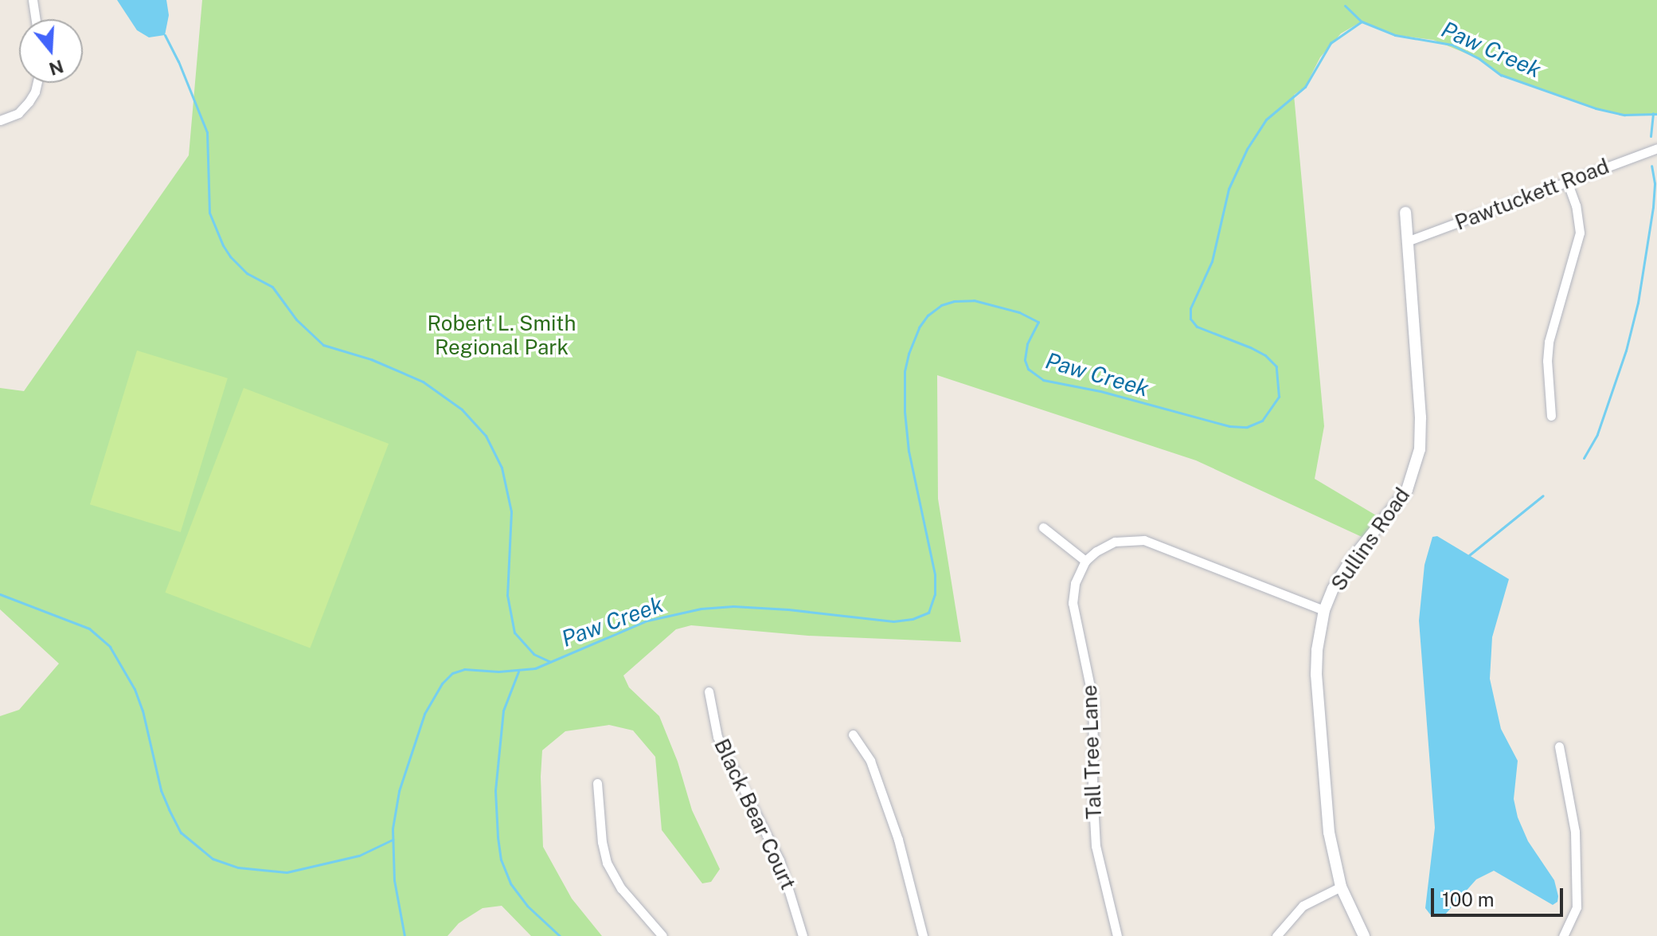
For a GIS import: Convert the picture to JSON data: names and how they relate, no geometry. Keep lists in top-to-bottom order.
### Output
{
  "streets": {
    "street": [
      "Pawtuckett Road",
      "Sullins Road",
      "Tall Tree Lane",
      "Black Bear Court"
    ]
  },
  "crossings": [
    ["Pawtuckett Road", "Sullins Road"]
  ],
  "water": ["Paw Creek"],
  "parks": ["Robert L. Smith Regional Park"],
  "scale_bar": "100 m",
  "north": "bottom"
}
